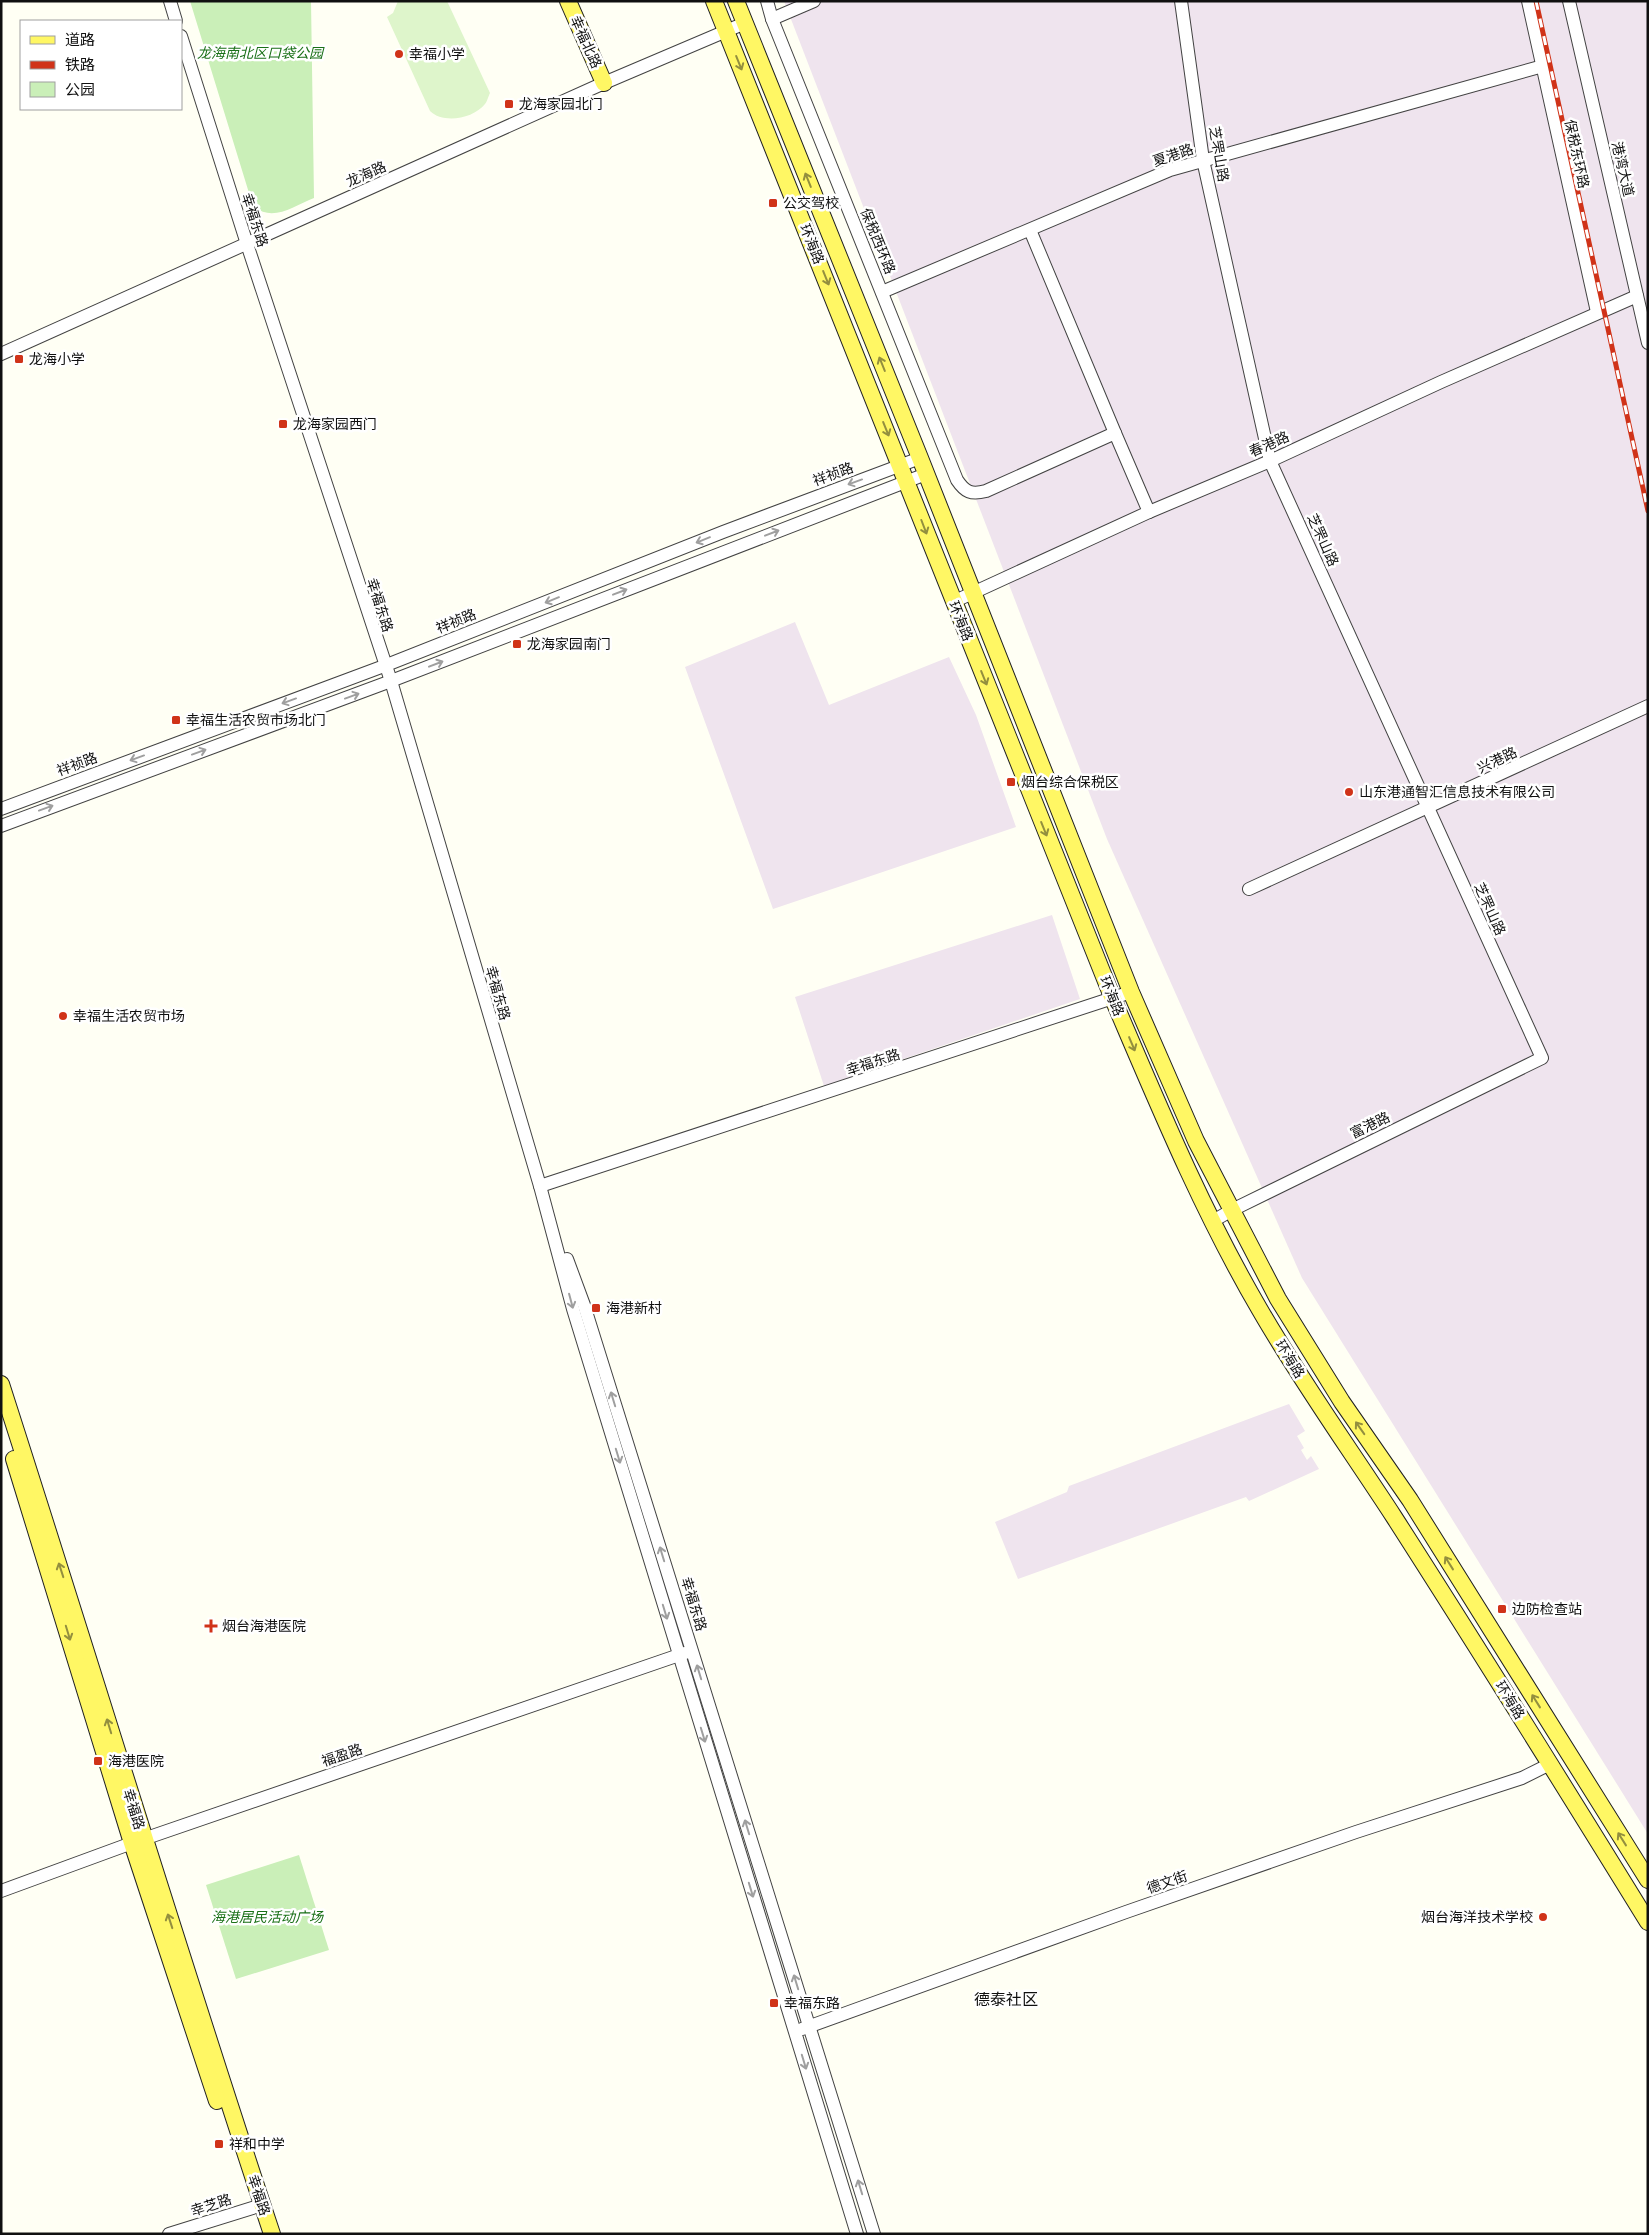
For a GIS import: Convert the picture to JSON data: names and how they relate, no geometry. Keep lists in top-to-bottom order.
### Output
{
  "streets": {
    "main road": ["幸福北路", "环海路", "幸福路"],
    "street": [
      "芝罘山路",
      "保税东环路",
      "夏港路",
      "港湾大道",
      "龙海路",
      "幸福东路",
      "保税西环路",
      "春港路",
      "祥祯路",
      "兴港路",
      "富港路",
      "福盈路",
      "德文街",
      "幸芝路"
    ]
  },
  "crossings": [
    ["幸福北路", "龙海路"],
    ["芝罘山路", "夏港路"],
    ["芝罘山路", "春港路"],
    ["芝罘山路", "兴港路"],
    ["芝罘山路", "富港路"],
    ["保税东环路", "夏港路"],
    ["保税东环路", "春港路"],
    ["夏港路", "保税西环路"],
    ["港湾大道", "春港路"],
    ["龙海路", "幸福东路"],
    ["龙海路", "环海路"],
    ["幸福东路", "环海路"],
    ["幸福东路", "祥祯路"],
    ["幸福东路", "福盈路"],
    ["幸福东路", "德文街"],
    ["环海路", "春港路"],
    ["环海路", "祥祯路"],
    ["环海路", "富港路"],
    ["环海路", "德文街"],
    ["福盈路", "幸福路"],
    ["幸福路", "幸芝路"]
  ],
  "districts": ["德泰社区"],
  "parks": ["龙海南北区口袋公园", "海港居民活动广场"],
  "places": {
    "other": [
      "幸福小学",
      "山东港通智汇信息技术有限公司",
      "幸福生活农贸市场",
      "烟台海洋技术学校"
    ],
    "transit": [
      "龙海家园北门",
      "公交驾校",
      "龙海小学",
      "龙海家园西门",
      "龙海家园南门",
      "幸福生活农贸市场北门",
      "烟台综合保税区",
      "海港新村",
      "边防检查站",
      "海港医院",
      "幸福东路",
      "祥和中学"
    ],
    "health": ["烟台海港医院"]
  },
  "legend": ["道路", "铁路", "公园"]
}
